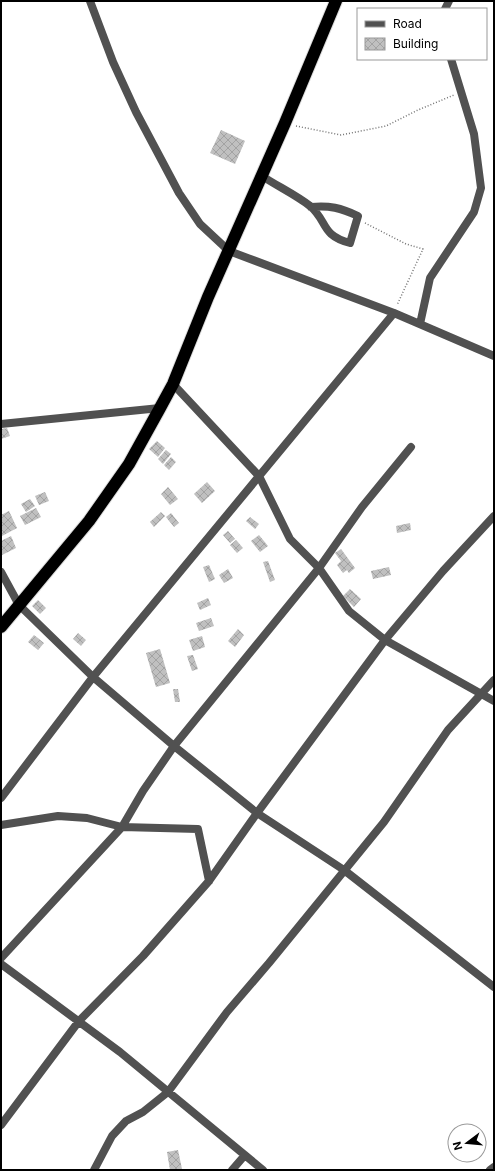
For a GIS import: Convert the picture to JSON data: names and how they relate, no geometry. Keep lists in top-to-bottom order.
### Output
{
  "legend": ["Road", "Building"],
  "north": "left"
}
